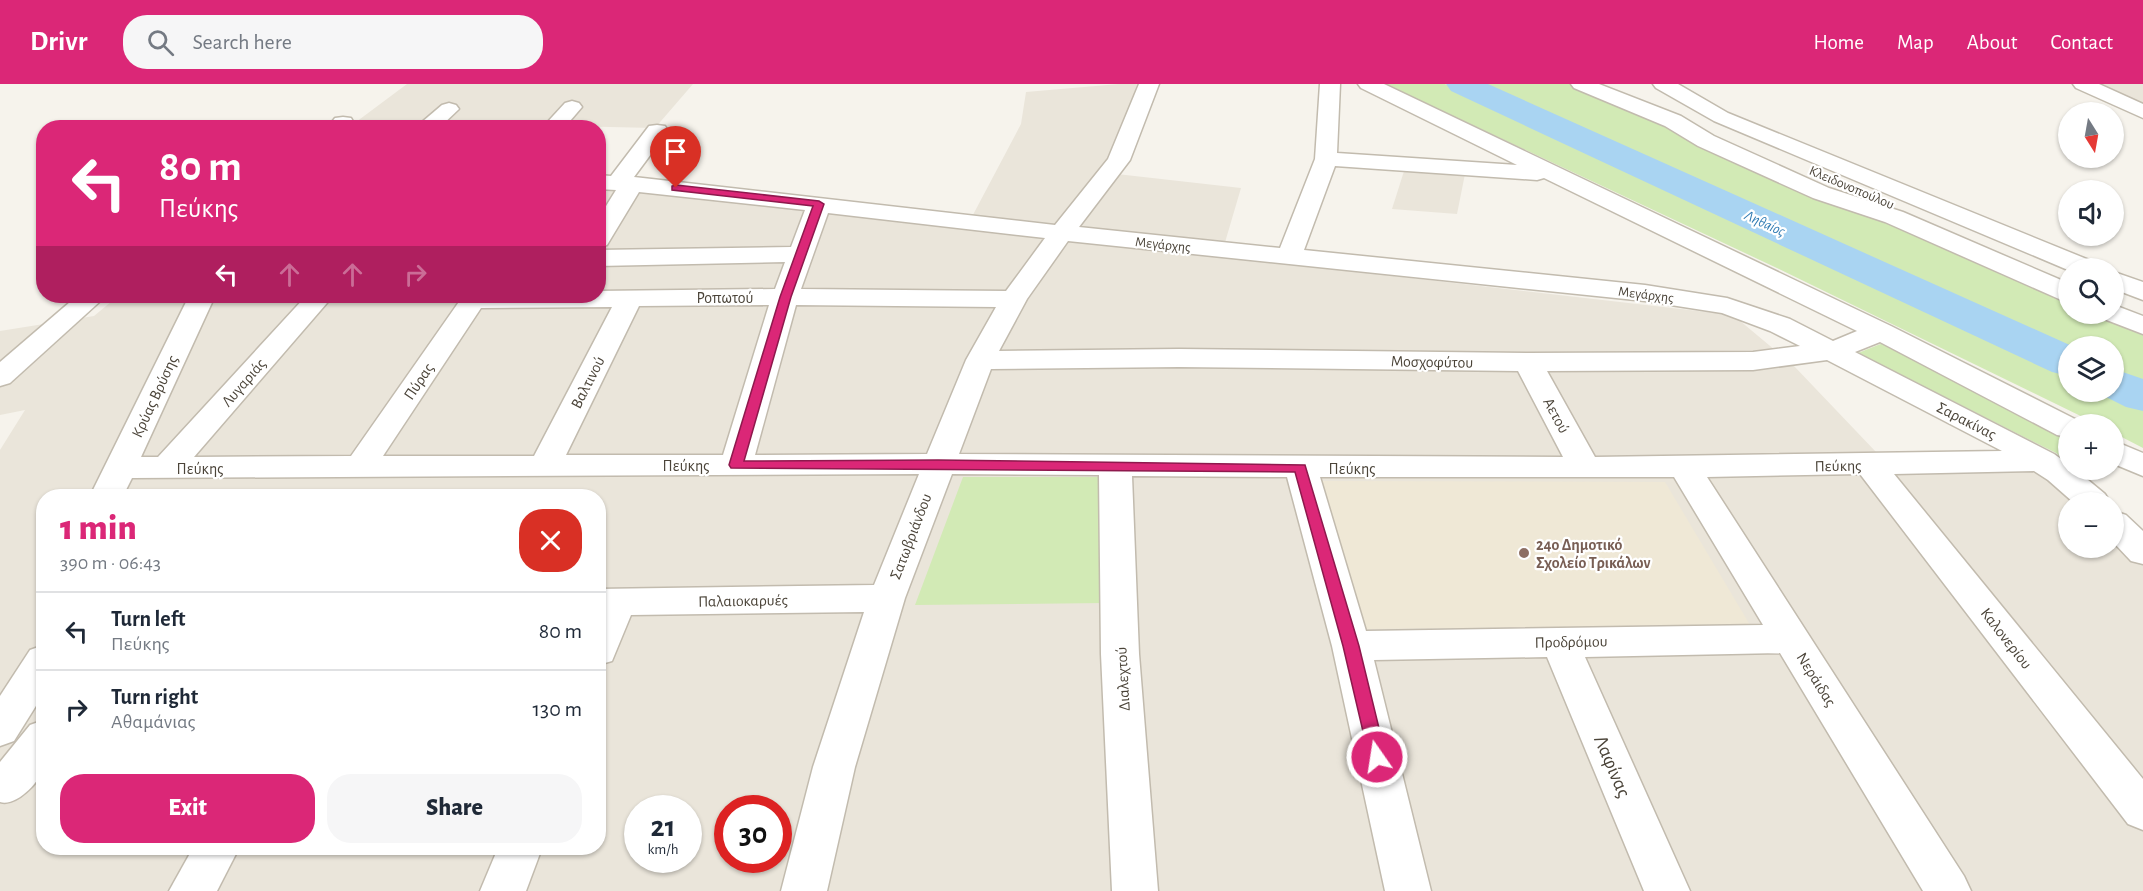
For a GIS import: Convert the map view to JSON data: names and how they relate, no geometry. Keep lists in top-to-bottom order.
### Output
{
  "streets": {
    "street": [
      "Κλειδονοπούλου",
      "Μεγάρχης",
      "Ροπωτού",
      "Μοσχοφύτου",
      "Πύρας",
      "Λυγαριάς",
      "Βαλτινού",
      "Κρύας Βρύσης",
      "Αετού",
      "Σαρακίνας",
      "Πεύκης",
      "Σατωβριάνδου",
      "Παλαιοκαρυές",
      "Καλονερίου",
      "Προδρόμου",
      "Διαλεχτού",
      "Νεράιδας",
      "Λαφίνας"
    ]
  },
  "crossings": [
    ["Μεγάρχης", "Μοσχοφύτου"],
    ["Μεγάρχης", "Σαρακίνας"],
    ["Μεγάρχης", "Σατωβριάνδου"],
    ["Ροπωτού", "Βαλτινού"],
    ["Ροπωτού", "Σατωβριάνδου"],
    ["Μοσχοφύτου", "Αετού"],
    ["Μοσχοφύτου", "Σαρακίνας"],
    ["Μοσχοφύτου", "Σατωβριάνδου"],
    ["Πύρας", "Πεύκης"],
    ["Λυγαριάς", "Πεύκης"],
    ["Βαλτινού", "Πεύκης"],
    ["Κρύας Βρύσης", "Πεύκης"],
    ["Αετού", "Πεύκης"],
    ["Σαρακίνας", "Πεύκης"],
    ["Πεύκης", "Σατωβριάνδου"],
    ["Πεύκης", "Καλονερίου"],
    ["Πεύκης", "Διαλεχτού"],
    ["Πεύκης", "Νεράιδας"],
    ["Σατωβριάνδου", "Παλαιοκαρυές"],
    ["Προδρόμου", "Νεράιδας"],
    ["Προδρόμου", "Λαφίνας"]
  ],
  "water": ["Ληθαίος"],
  "places": ["24ο Δημοτικό Σχολείο Τρικάλων"],
  "north": "bottom",
  "page": {
    "header": "Drivr",
    "search": "Search here",
    "nav": [
      "Home",
      "Map",
      "About",
      "Contact"
    ],
    "map_buttons": ["+", "−"],
    "turn": ["80 m", "Πεύκης"],
    "heading": ["1 min", "390 m · 06:43"],
    "list": [
      {
        "name": "Turn left",
        "note": "Πεύκης",
        "value": "80 m"
      },
      {
        "name": "Turn right",
        "note": "Αθαμάνιας",
        "value": "130 m"
      }
    ],
    "buttons": ["Exit", "Share"],
    "speed": "21 km/h",
    "limit": "30"
  }
}
